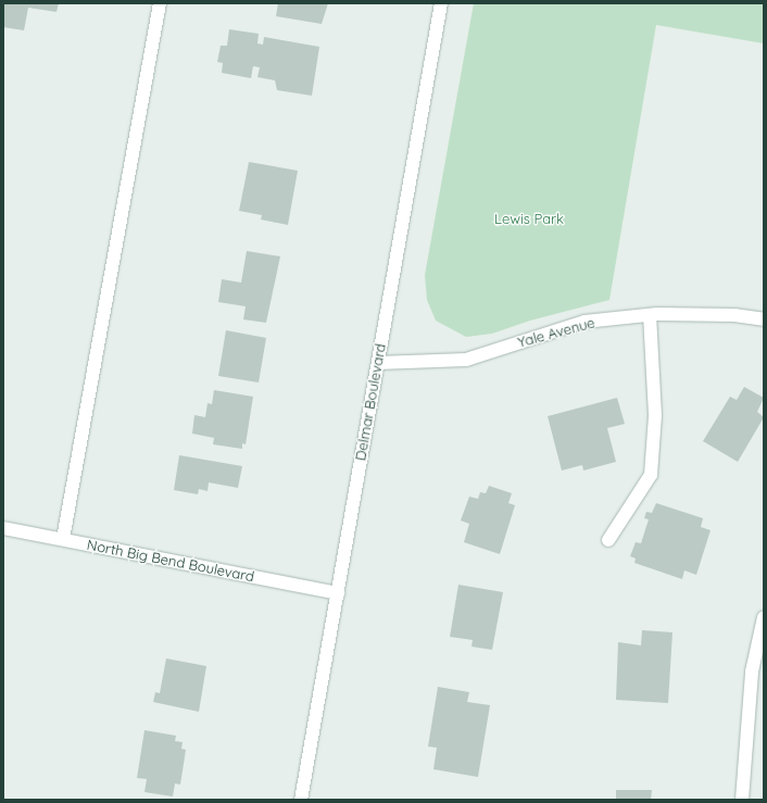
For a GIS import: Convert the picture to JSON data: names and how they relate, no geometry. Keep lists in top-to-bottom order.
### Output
{
  "streets": {
    "main road": ["Yale Avenue", "Delmar Boulevard", "North Big Bend Boulevard"]
  },
  "crossings": [
    ["Yale Avenue", "Delmar Boulevard"],
    ["Delmar Boulevard", "North Big Bend Boulevard"]
  ],
  "parks": ["Lewis Park"]
}
